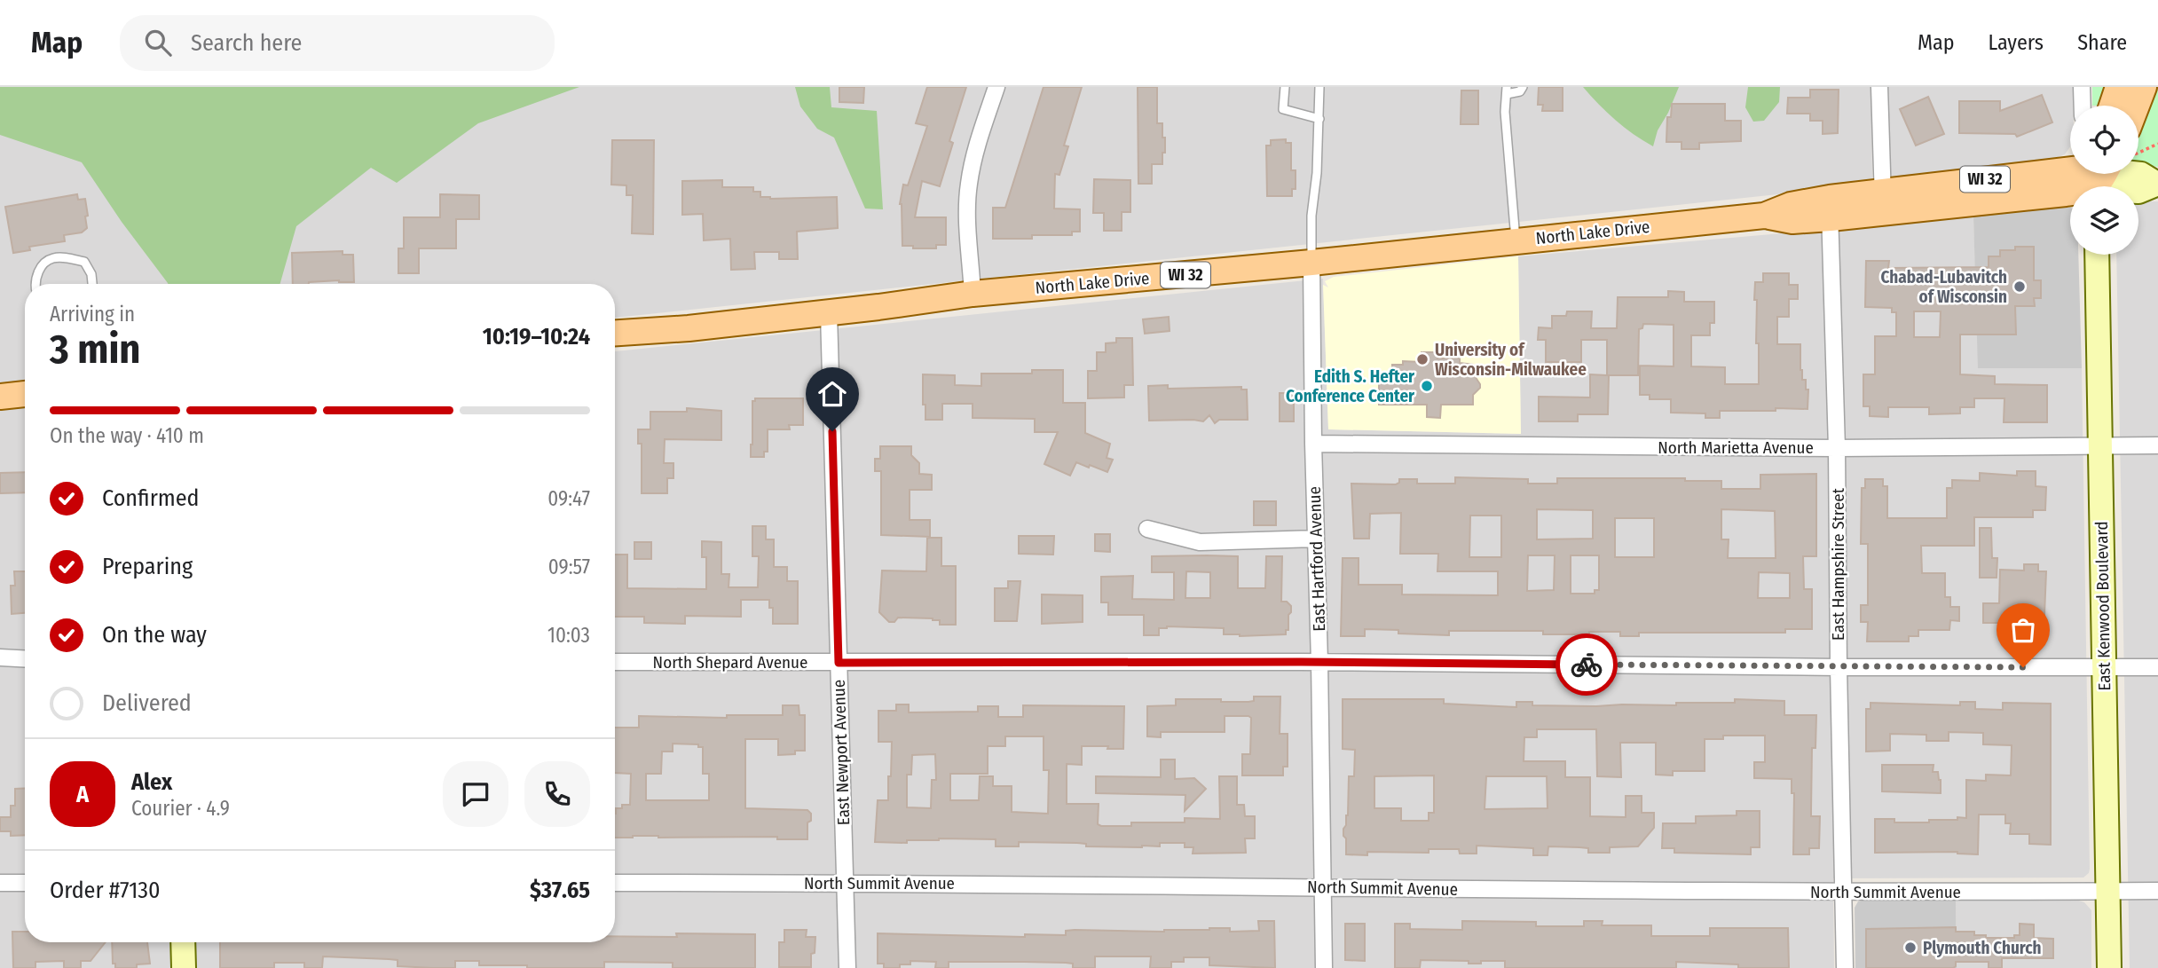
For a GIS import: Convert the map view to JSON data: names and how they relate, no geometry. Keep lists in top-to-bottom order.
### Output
{
  "streets": {
    "main road": ["WI 32", "North Lake Drive"],
    "street": [
      "North Marietta Avenue",
      "East Hartford Avenue",
      "East Hampshire Street",
      "East Kenwood Boulevard",
      "North Shepard Avenue",
      "East Newport Avenue",
      "North Summit Avenue"
    ]
  },
  "crossings": [
    ["North Lake Drive", "East Hartford Avenue"],
    ["North Lake Drive", "East Hampshire Street"],
    ["North Lake Drive", "East Newport Avenue"],
    ["North Marietta Avenue", "East Hartford Avenue"],
    ["North Marietta Avenue", "East Hampshire Street"],
    ["North Marietta Avenue", "East Kenwood Boulevard"],
    ["East Hartford Avenue", "North Shepard Avenue"],
    ["East Hartford Avenue", "North Summit Avenue"],
    ["East Hampshire Street", "North Shepard Avenue"],
    ["East Hampshire Street", "North Summit Avenue"],
    ["East Kenwood Boulevard", "North Shepard Avenue"],
    ["East Kenwood Boulevard", "North Summit Avenue"],
    ["North Shepard Avenue", "East Newport Avenue"],
    ["East Newport Avenue", "North Summit Avenue"]
  ],
  "places": [
    "Chabad-Lubavitch of Wisconsin",
    "University of Wisconsin-Milwaukee",
    "Edith S. Hefter Conference Center",
    "Plymouth Church"
  ],
  "page": {
    "header": "Map",
    "search": "Search here",
    "nav": ["Map", "Layers", "Share"],
    "heading": ["3 min", "Arriving in", "10:19–10:24"],
    "panel": [
      "Alex",
      "Courier · 4.9",
      "Order #7130",
      "$37.65"
    ],
    "bar": "On the way · 410 m",
    "list": [
      ["Confirmed", "09:47"],
      ["Preparing", "09:57"],
      ["On the way", "10:03"],
      "Delivered"
    ],
    "round": "A"
  }
}
